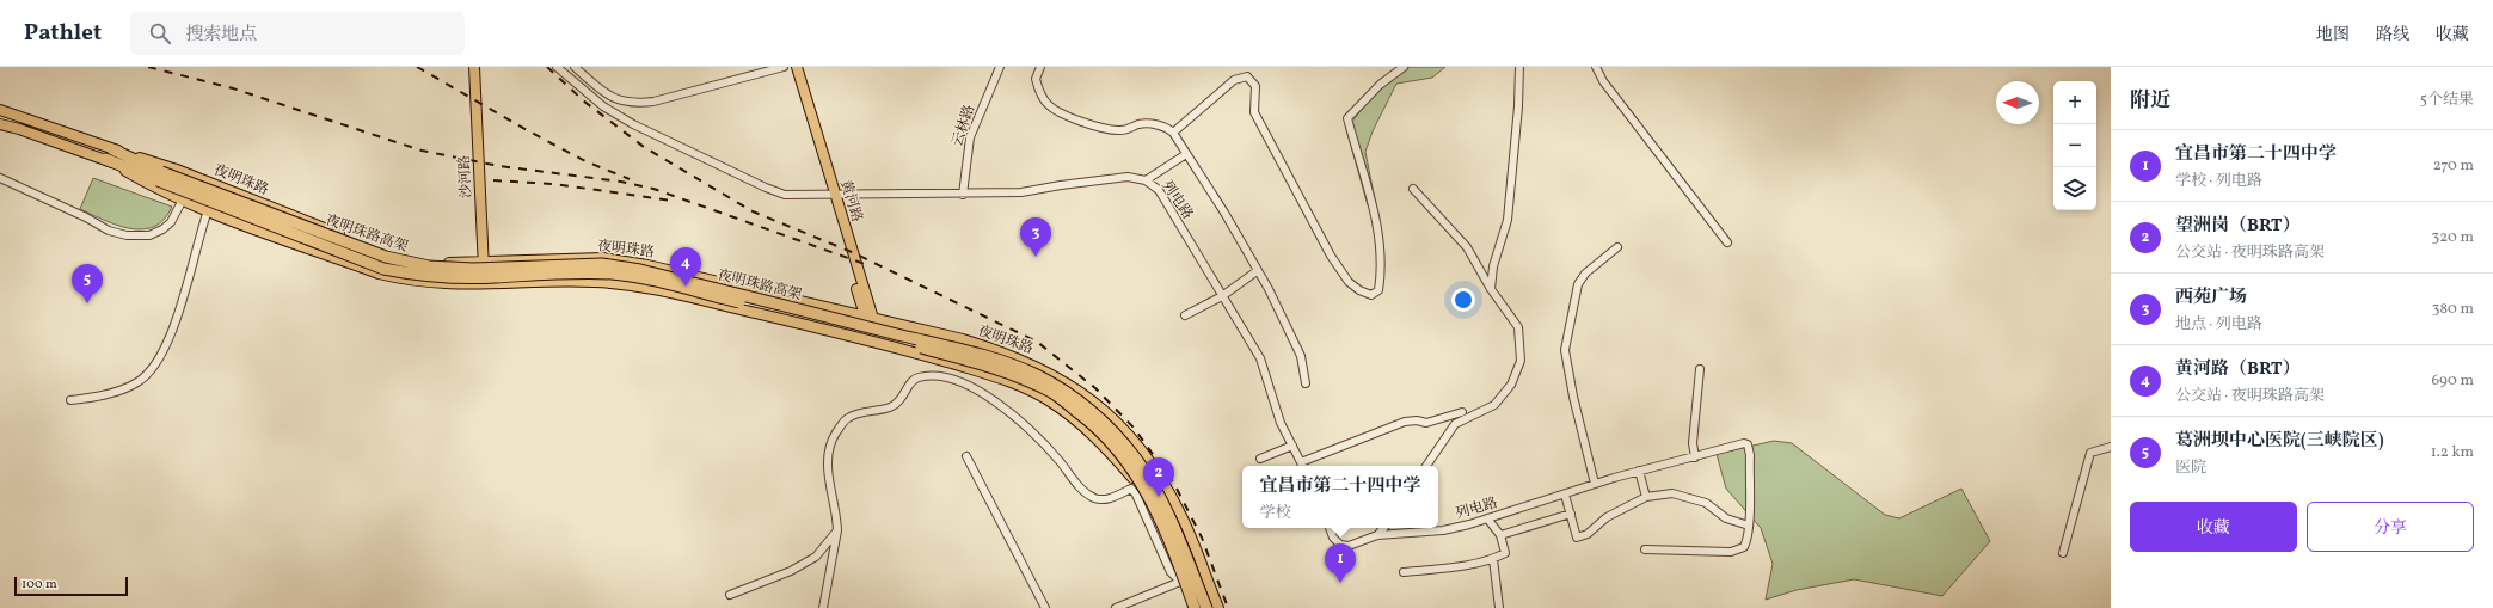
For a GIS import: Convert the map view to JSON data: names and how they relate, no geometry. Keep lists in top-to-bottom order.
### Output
{
  "streets": {
    "highway": ["夜明珠路高架"],
    "main road": ["沙河路", "夜明珠路", "黄河路"],
    "street": ["云林路", "列电路"]
  },
  "crossings": [
    ["云林路", "列电路"],
    ["沙河路", "夜明珠路"],
    ["夜明珠路", "黄河路"],
    ["列电路", "黄河路"]
  ],
  "scale_bar": "100 m",
  "north": "left",
  "page": {
    "header": "Pathlet",
    "search": "搜索地点",
    "nav": ["地图", "路线", "收藏"],
    "heading": ["附近", "5个结果"],
    "map_buttons": ["+", "−"],
    "list": [
      {
        "mark": "1",
        "name": "宜昌市第二十四中学",
        "note": "学校 · 列电路",
        "value": "270 m"
      },
      {
        "mark": "2",
        "name": "望洲岗（BRT）",
        "note": "公交站 · 夜明珠路高架",
        "value": "320 m"
      },
      {
        "mark": "3",
        "name": "西苑广场",
        "note": "地点 · 列电路",
        "value": "380 m"
      },
      {
        "mark": "4",
        "name": "黄河路（BRT）",
        "note": "公交站 · 夜明珠路高架",
        "value": "690 m"
      },
      {
        "mark": "5",
        "name": "葛洲坝中心医院(三峡院区)",
        "note": "医院",
        "value": "1.2 km"
      }
    ],
    "pins": [
      "3",
      "4",
      "5",
      "2",
      "1"
    ],
    "popup": ["宜昌市第二十四中学", "学校"],
    "buttons": ["收藏", "分享"],
    "scale": "100 m"
  }
}
